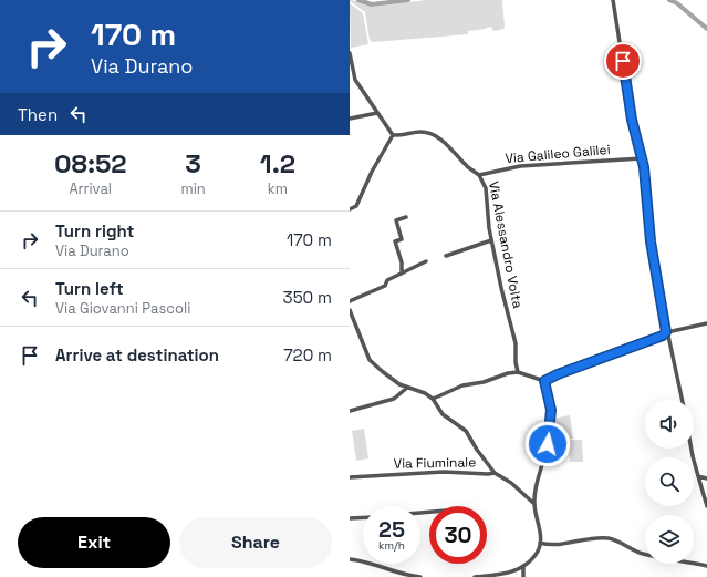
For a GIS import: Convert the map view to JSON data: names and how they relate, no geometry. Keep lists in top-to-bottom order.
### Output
{
  "streets": {
    "street": ["Via Galileo Galilei", "Via Alessandro Volta", "Via Fiuminale"]
  },
  "crossings": [
    ["Via Galileo Galilei", "Via Alessandro Volta"]
  ],
  "page": {
    "turn": ["170 m", "Via Durano"],
    "then": "Then",
    "eta": [
      "08:52",
      "Arrival",
      "3",
      "min",
      "1.2",
      "km"
    ],
    "list": [
      {
        "name": "Turn right",
        "note": "Via Durano",
        "value": "170 m"
      },
      {
        "name": "Turn left",
        "note": "Via Giovanni Pascoli",
        "value": "350 m"
      },
      {
        "name": "Arrive at destination",
        "value": "720 m"
      }
    ],
    "speed": "25 km/h",
    "limit": "30",
    "buttons": ["Exit", "Share"]
  }
}
